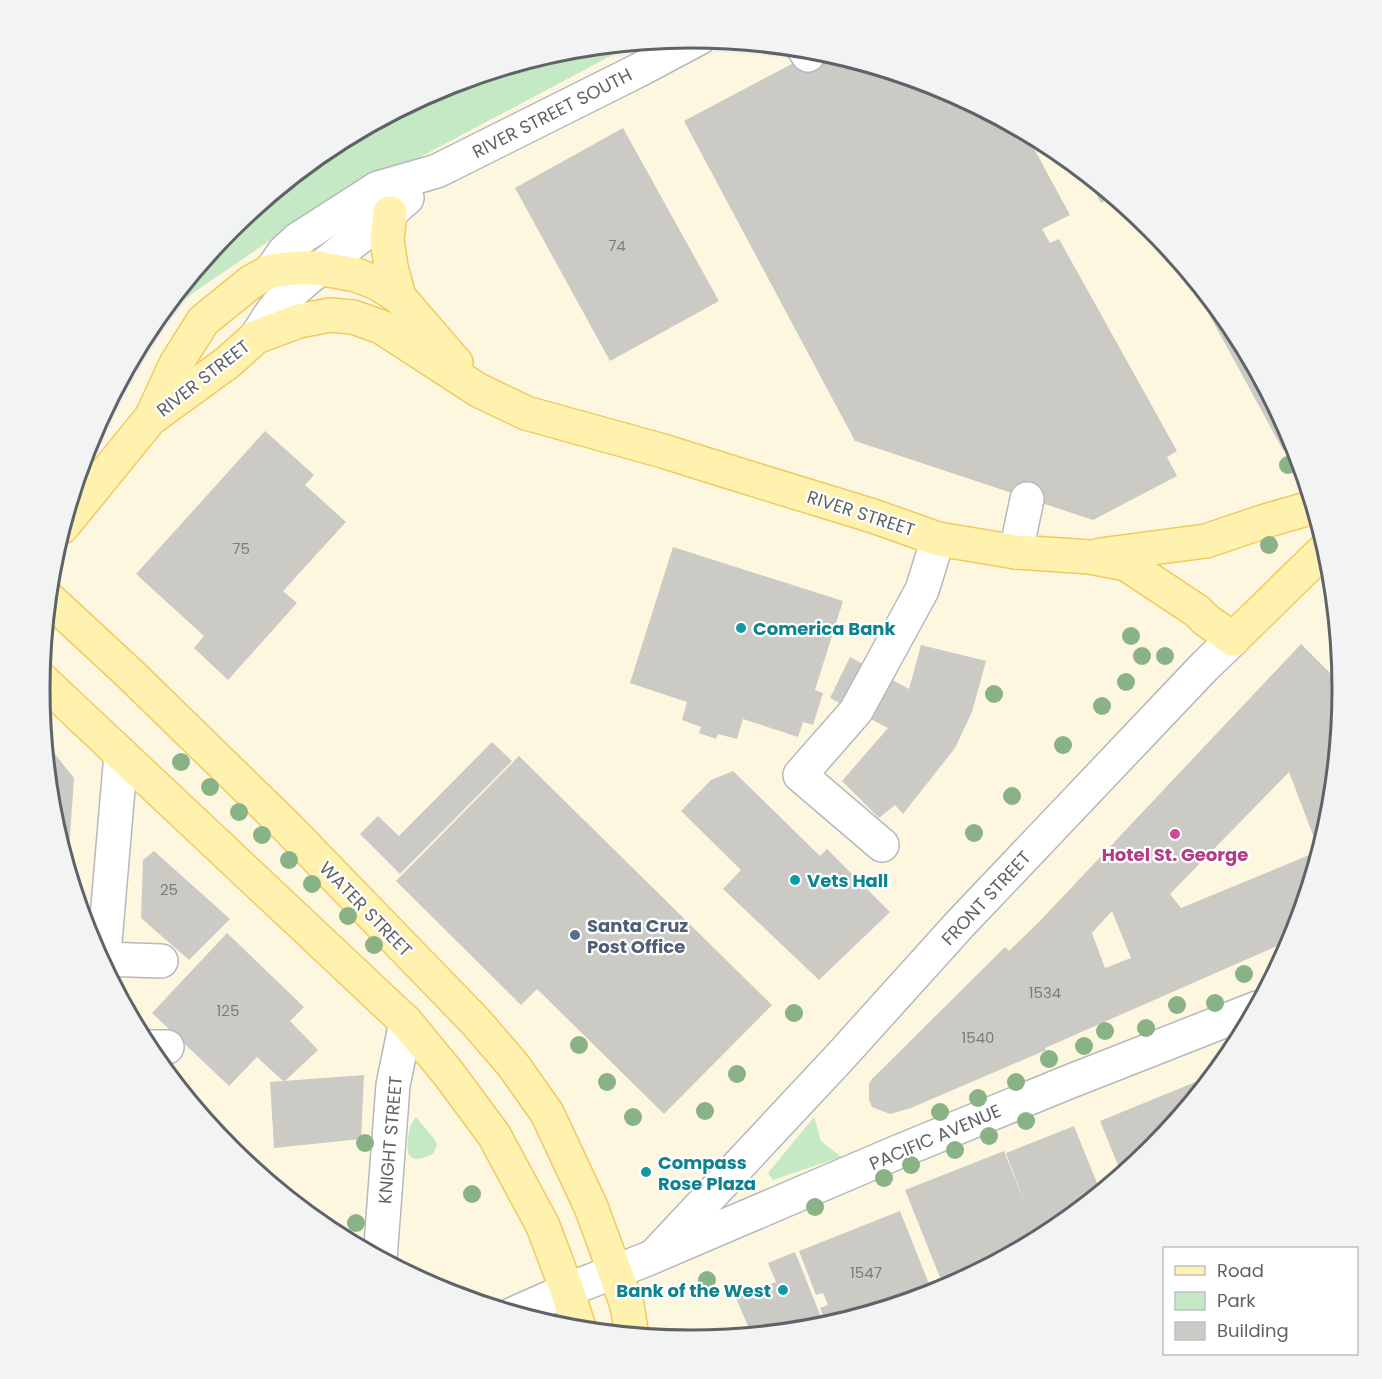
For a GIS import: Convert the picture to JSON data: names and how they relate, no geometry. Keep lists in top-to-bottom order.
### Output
{
  "streets": {
    "main road": ["RIVER STREET", "FRONT STREET", "WATER STREET"],
    "street": ["RIVER STREET SOUTH", "PACIFIC AVENUE", "KNIGHT STREET"]
  },
  "crossings": [
    ["RIVER STREET SOUTH", "RIVER STREET"],
    ["RIVER STREET", "FRONT STREET"],
    ["FRONT STREET", "PACIFIC AVENUE"],
    ["WATER STREET", "PACIFIC AVENUE"]
  ],
  "places": [
    "Comerica Bank",
    "Hotel St. George",
    "Vets Hall",
    "Santa Cruz Post Office",
    "Compass Rose Plaza",
    "Bank of the West"
  ],
  "house_numbers": [
    "74",
    "75",
    "25",
    "1534",
    "125",
    "1540",
    "1547"
  ],
  "legend": ["Road", "Park", "Building"]
}
